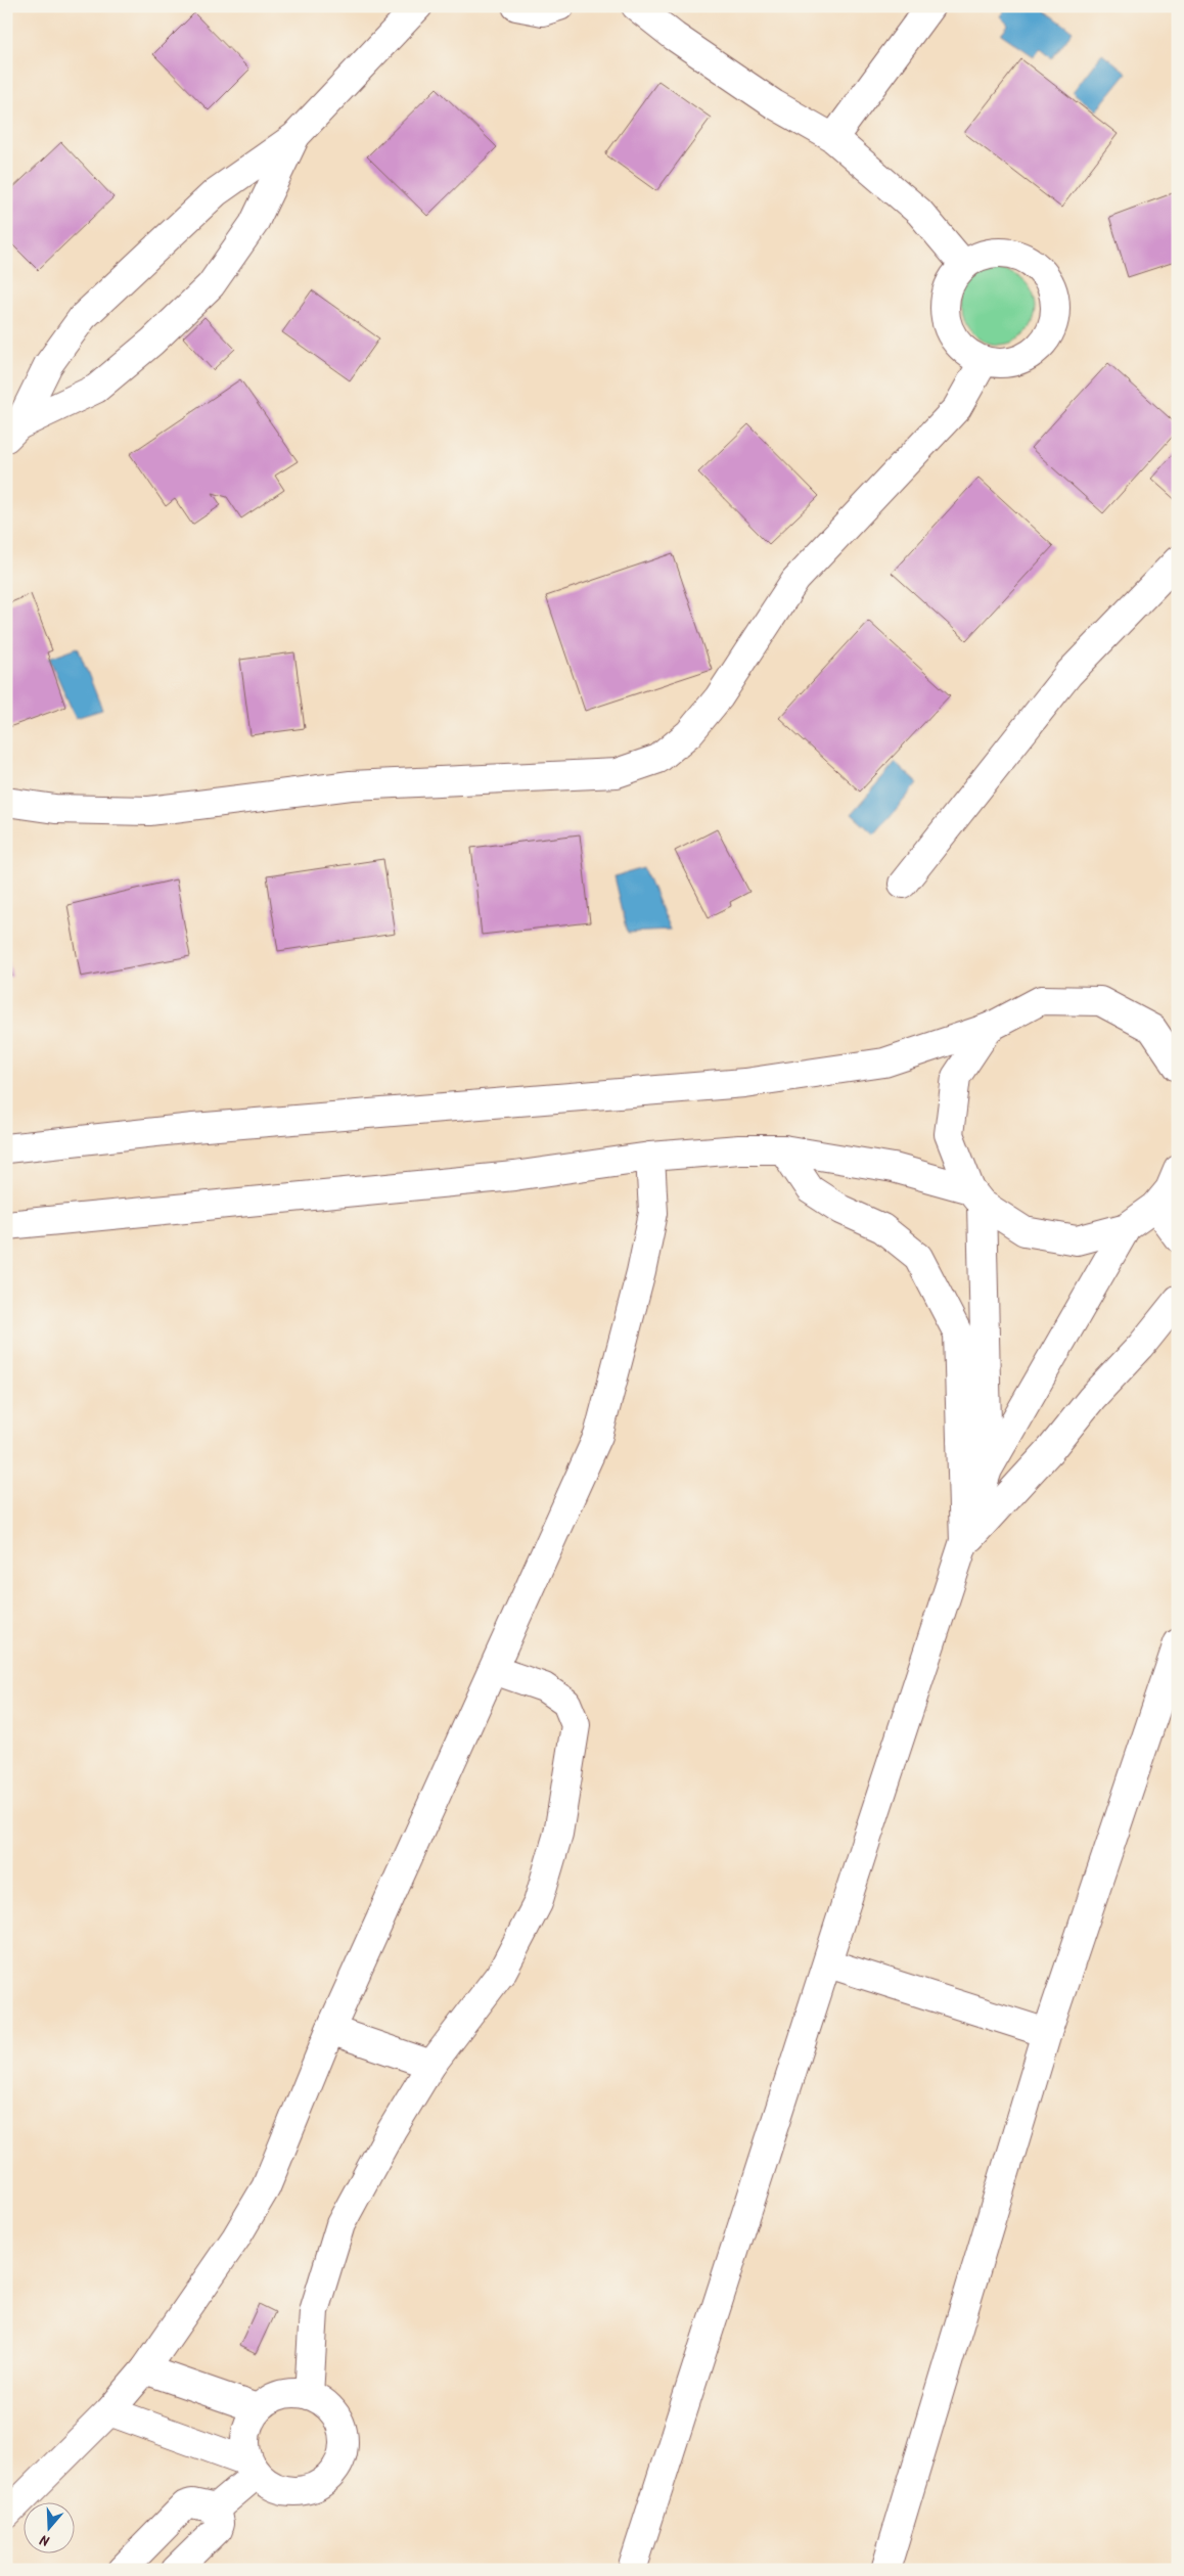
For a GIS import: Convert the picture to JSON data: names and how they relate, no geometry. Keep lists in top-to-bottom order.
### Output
{
  "north": "bottom"
}
